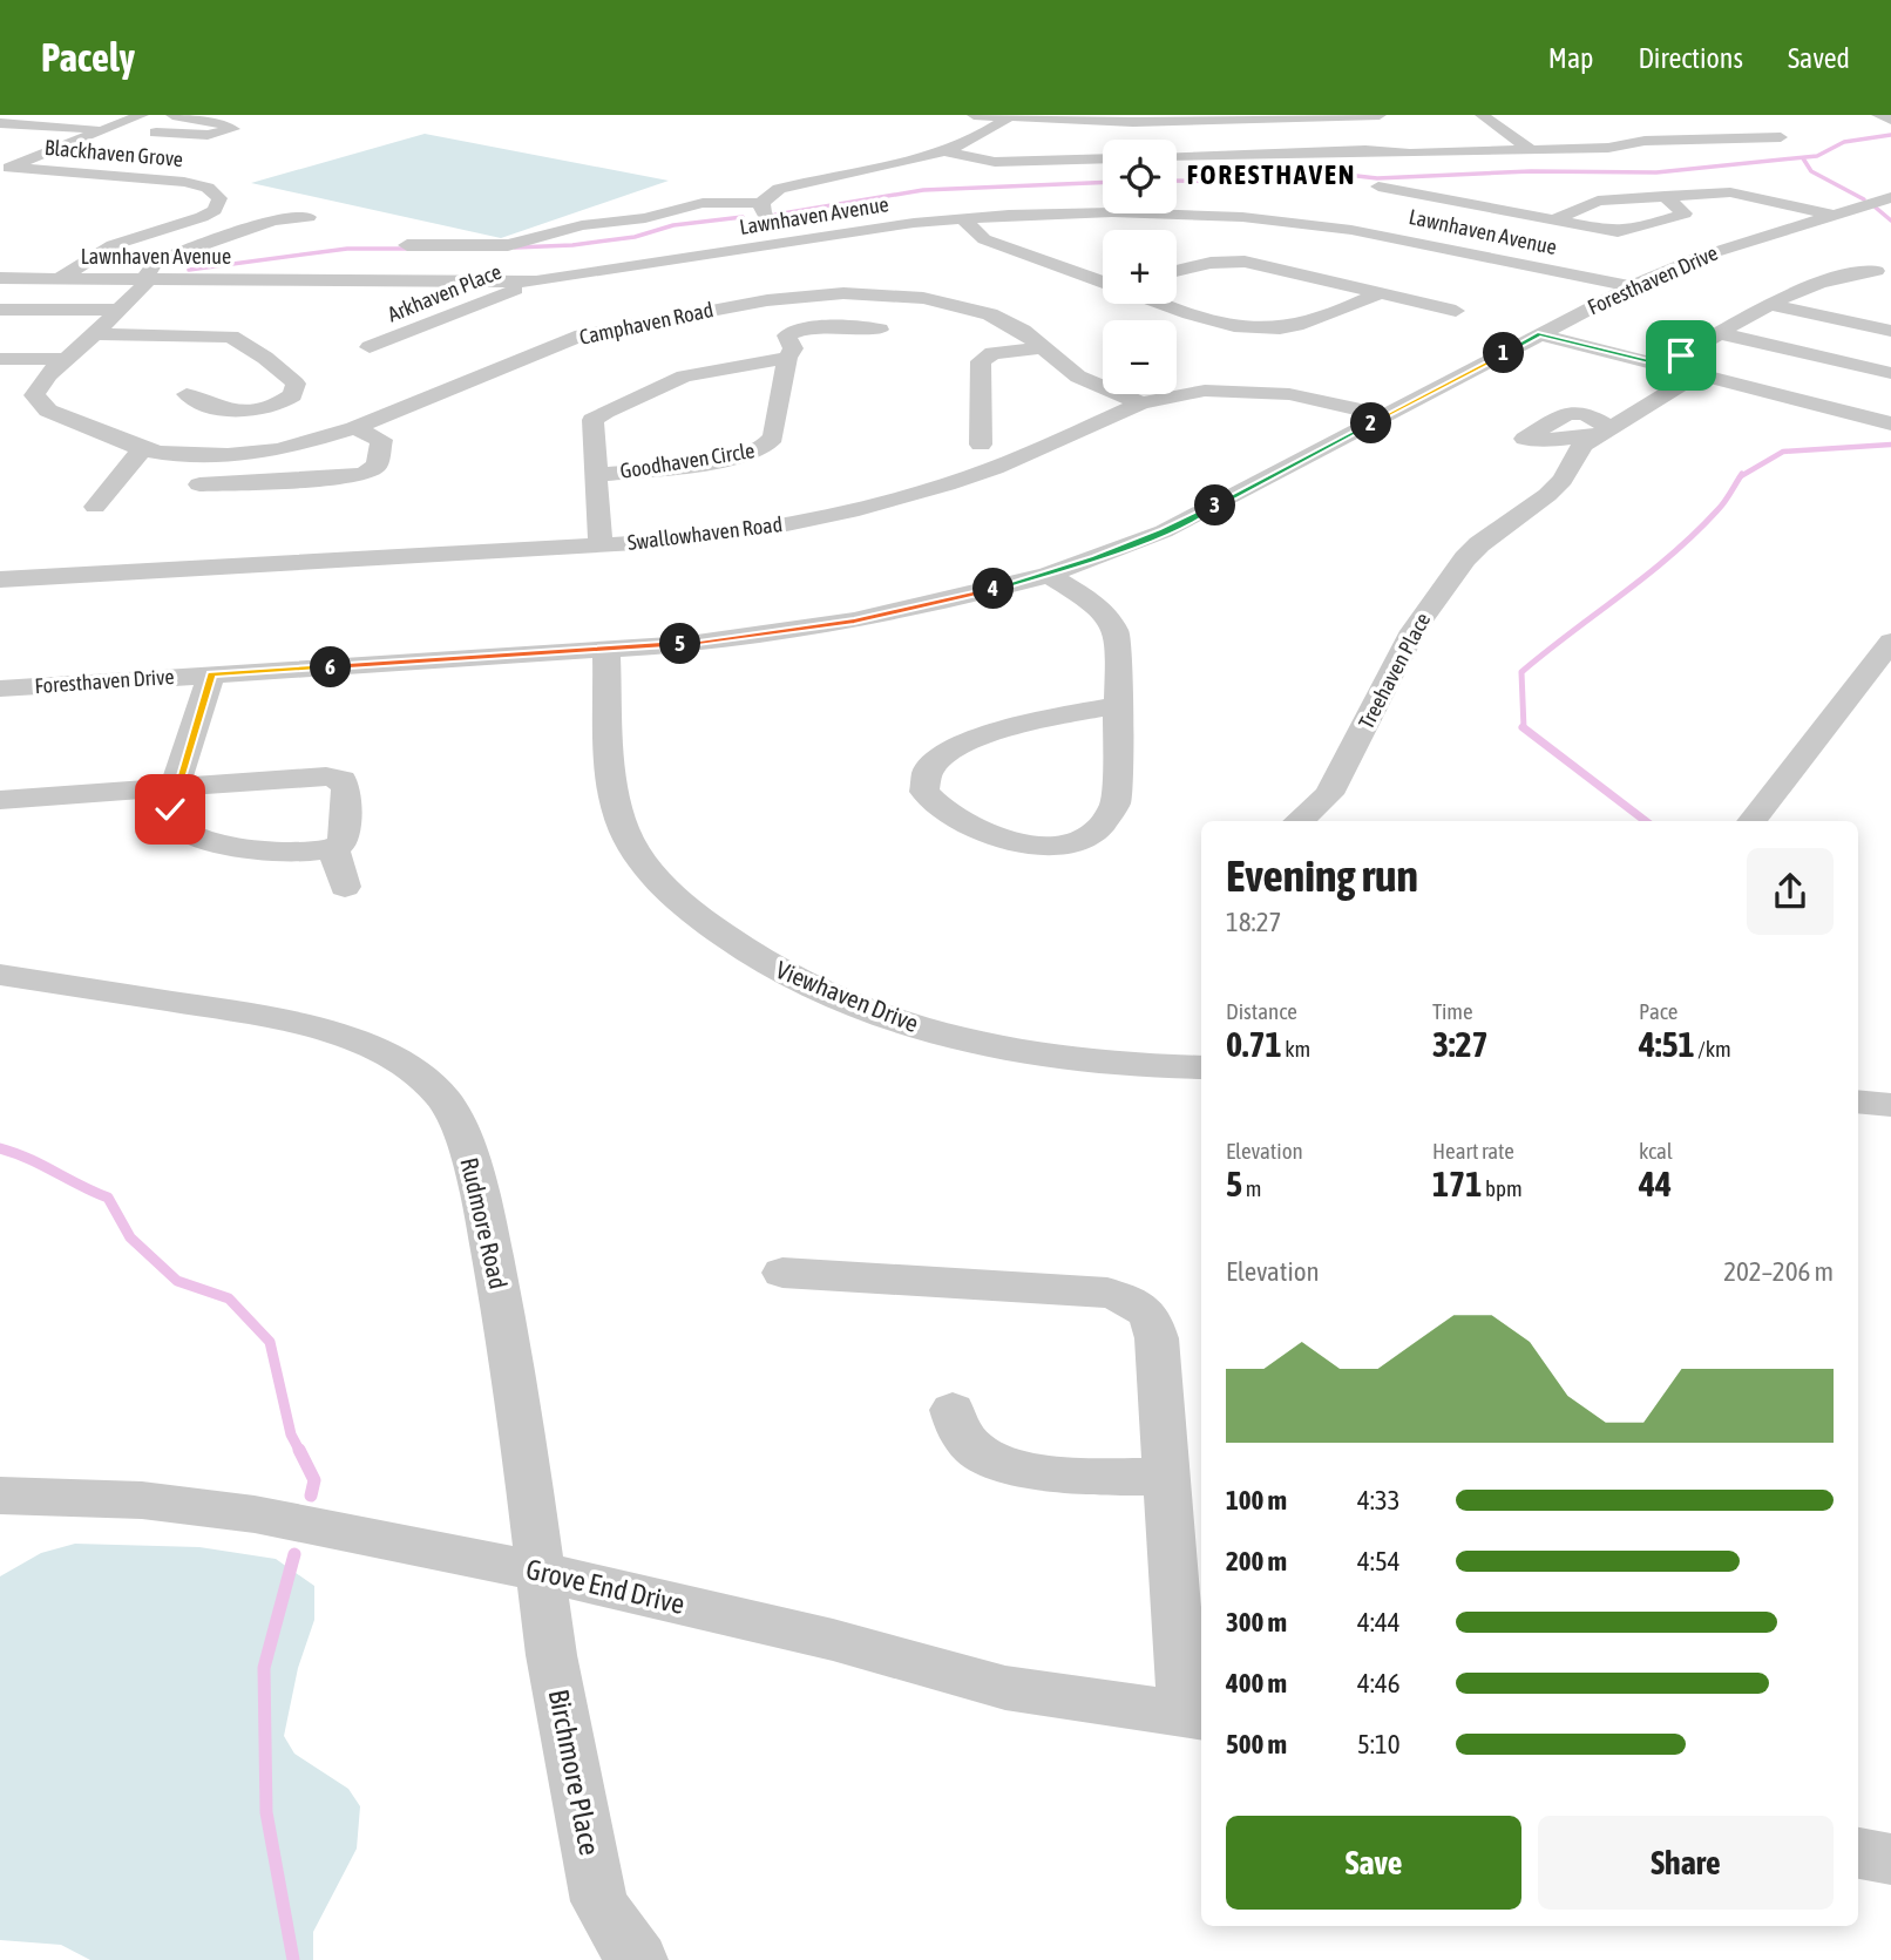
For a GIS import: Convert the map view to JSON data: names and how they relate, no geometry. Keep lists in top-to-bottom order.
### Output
{
  "streets": {
    "street": [
      "Blackhaven Grove",
      "Lawnhaven Avenue",
      "Foresthaven Drive",
      "Arkhaven Place",
      "Camphaven Road",
      "Goodhaven Circle",
      "Swallowhaven Road",
      "Treehaven Place",
      "Viewhaven Drive",
      "Rudmore Road",
      "Grove End Drive",
      "Birchmore Place"
    ]
  },
  "crossings": [
    ["Blackhaven Grove", "Lawnhaven Avenue"],
    ["Lawnhaven Avenue", "Foresthaven Drive"],
    ["Lawnhaven Avenue", "Arkhaven Place"],
    ["Lawnhaven Avenue", "Camphaven Road"],
    ["Foresthaven Drive", "Swallowhaven Road"],
    ["Foresthaven Drive", "Viewhaven Drive"],
    ["Camphaven Road", "Swallowhaven Road"],
    ["Goodhaven Circle", "Swallowhaven Road"],
    ["Rudmore Road", "Grove End Drive"],
    ["Rudmore Road", "Birchmore Place"],
    ["Grove End Drive", "Birchmore Place"]
  ],
  "districts": ["FORESTHAVEN"],
  "page": {
    "header": "Pacely",
    "nav": ["Map", "Directions", "Saved"],
    "map_buttons": ["+", "−"],
    "pins": [
      "1",
      "2",
      "3",
      "4",
      "5",
      "6"
    ],
    "heading": ["Evening run", "18:27"],
    "stats": [
      ["Distance", "0.71 km"],
      ["Time", "3:27"],
      ["Pace", "4:51 /km"],
      ["Elevation", "5 m"],
      ["Heart rate", "171 bpm"],
      ["kcal", "44"]
    ],
    "chart": ["Elevation", "202–206 m"],
    "list": [
      {
        "name": "100 m",
        "note": "4:33"
      },
      {
        "name": "200 m",
        "note": "4:54"
      },
      {
        "name": "300 m",
        "note": "4:44"
      },
      {
        "name": "400 m",
        "note": "4:46"
      },
      {
        "name": "500 m",
        "note": "5:10"
      }
    ],
    "buttons": ["Save", "Share"]
  }
}
